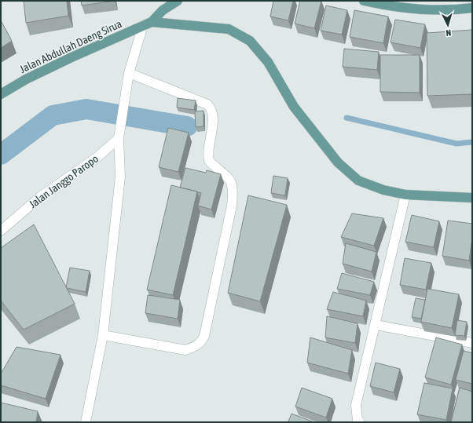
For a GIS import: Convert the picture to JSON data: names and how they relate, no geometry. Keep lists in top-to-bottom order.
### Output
{
  "streets": {
    "main road": ["Jalan Abdullah Daeng Sirua"],
    "street": ["Jalan Janggo Paropo"]
  },
  "north": "bottom"
}
